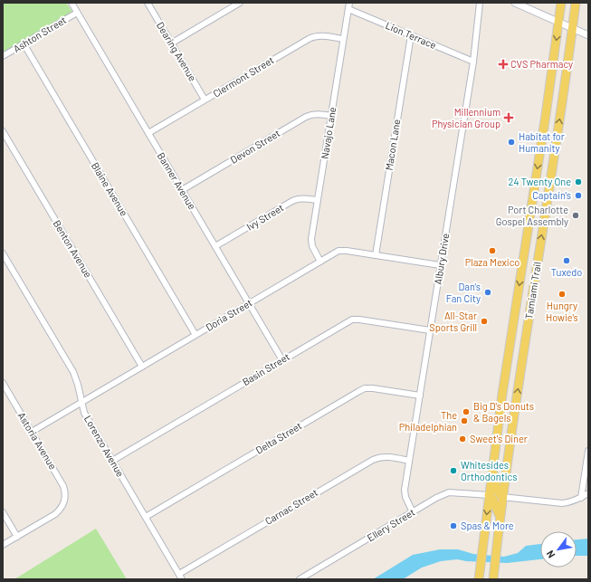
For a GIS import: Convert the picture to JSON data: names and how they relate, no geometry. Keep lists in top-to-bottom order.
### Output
{
  "streets": {
    "main road": ["Tamiami Trail"],
    "street": [
      "Ashton Street",
      "Lion Terrace",
      "Dearing Avenue",
      "Clermont Street",
      "Navajo Lane",
      "Macon Lane",
      "Devon Street",
      "Banner Avenue",
      "Blaine Avenue",
      "Ivy Street",
      "Benton Avenue",
      "Albury Drive",
      "Doria Street",
      "Basin Street",
      "Delta Street",
      "Astoria Avenue",
      "Lorenzo Avenue",
      "Carnac Street",
      "Ellery Street"
    ]
  },
  "crossings": [
    ["Ashton Street", "Banner Avenue"],
    ["Ashton Street", "Blaine Avenue"],
    ["Lion Terrace", "Navajo Lane"],
    ["Lion Terrace", "Macon Lane"],
    ["Lion Terrace", "Albury Drive"],
    ["Dearing Avenue", "Clermont Street"],
    ["Clermont Street", "Navajo Lane"],
    ["Clermont Street", "Banner Avenue"],
    ["Navajo Lane", "Devon Street"],
    ["Navajo Lane", "Ivy Street"],
    ["Navajo Lane", "Doria Street"],
    ["Macon Lane", "Doria Street"],
    ["Devon Street", "Banner Avenue"],
    ["Banner Avenue", "Ivy Street"],
    ["Banner Avenue", "Doria Street"],
    ["Banner Avenue", "Basin Street"],
    ["Blaine Avenue", "Doria Street"],
    ["Benton Avenue", "Doria Street"],
    ["Albury Drive", "Doria Street"],
    ["Albury Drive", "Basin Street"],
    ["Albury Drive", "Delta Street"],
    ["Albury Drive", "Carnac Street"],
    ["Albury Drive", "Ellery Street"],
    ["Tamiami Trail", "Ellery Street"],
    ["Doria Street", "Astoria Avenue"],
    ["Doria Street", "Lorenzo Avenue"],
    ["Basin Street", "Lorenzo Avenue"],
    ["Delta Street", "Lorenzo Avenue"],
    ["Lorenzo Avenue", "Carnac Street"]
  ],
  "places": {
    "health": ["CVS Pharmacy", "Millennium Physician Group"],
    "other": [
      "Habitat for Humanity",
      "24 Twenty One",
      "Captain's",
      "Port Charlotte Gospel Assembly",
      "Plaza Mexico",
      "Tuxedo",
      "Dan's Fan City",
      "Hungry Howie's",
      "All-Star Sports Grill",
      "Big D's Donuts & Bagels",
      "The Philadelphian",
      "Sweet's Diner",
      "Whitesides Orthodontics",
      "Spas & More"
    ]
  },
  "north": "bottom left"
}
